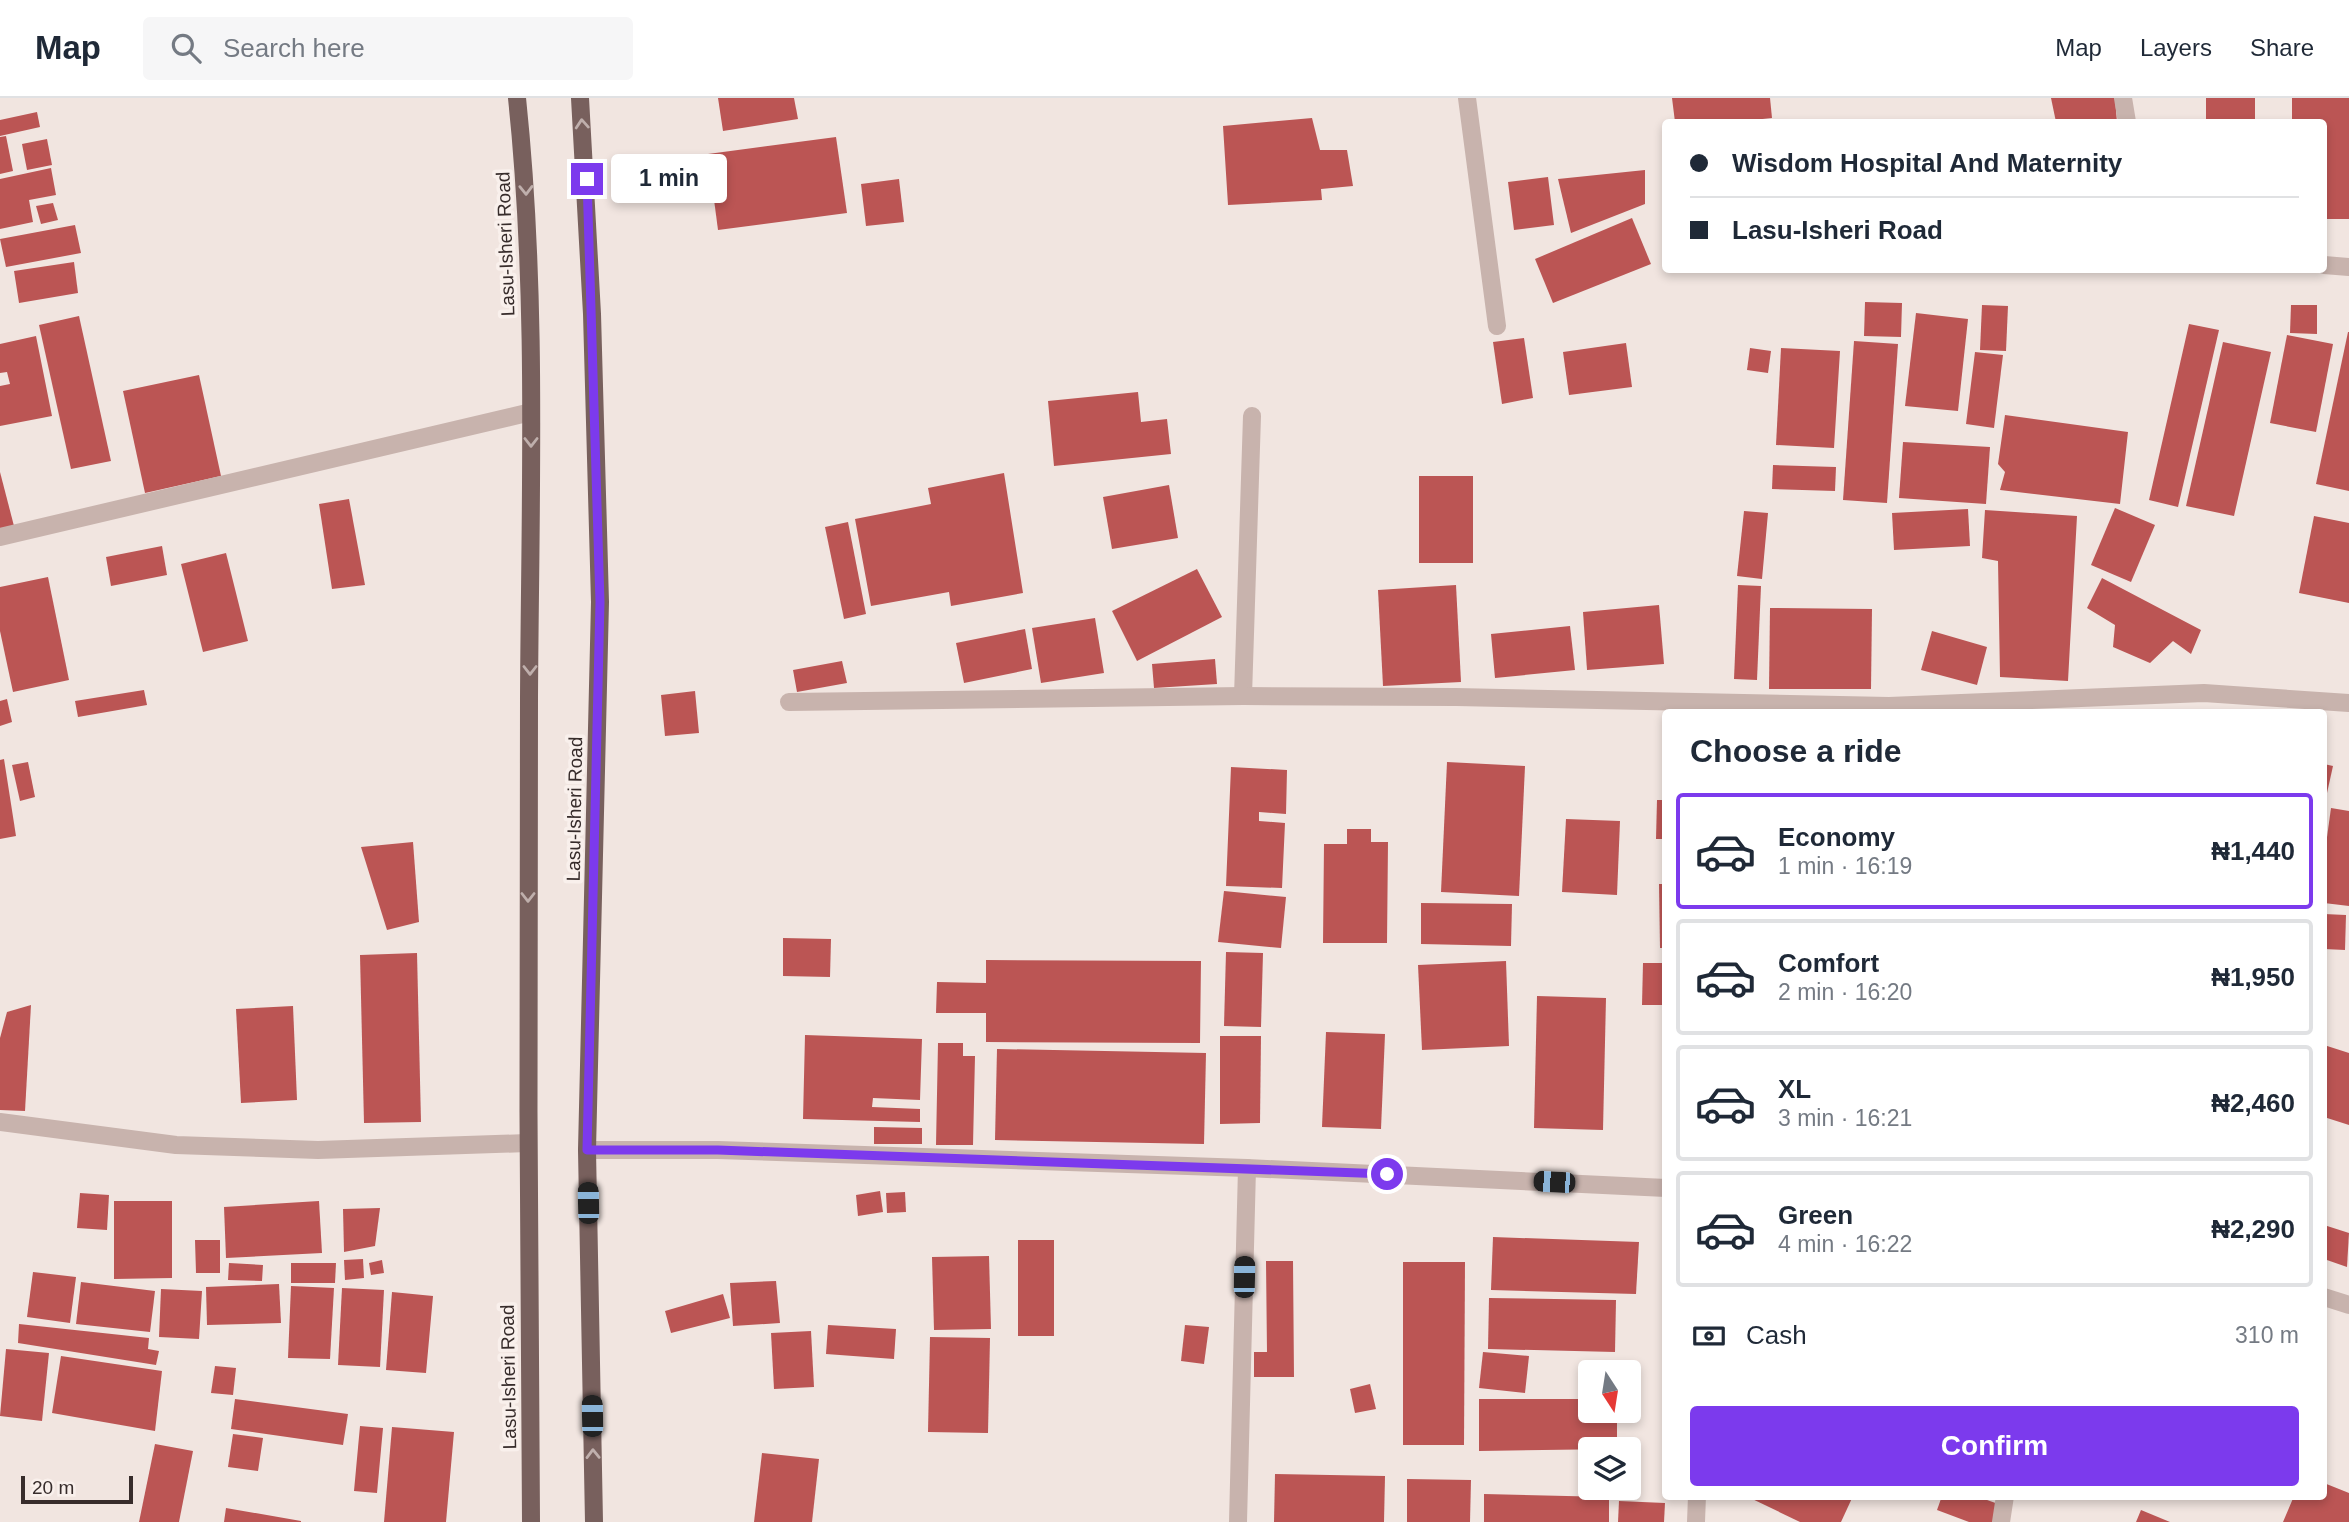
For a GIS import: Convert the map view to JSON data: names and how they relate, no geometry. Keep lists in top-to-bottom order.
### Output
{
  "streets": {
    "main road": ["Lasu-Isheri Road"]
  },
  "scale_bar": "20 m",
  "north": "bottom",
  "page": {
    "header": "Map",
    "search": "Search here",
    "nav": ["Map", "Layers", "Share"],
    "banner": ["Wisdom Hospital And Maternity", "Lasu-Isheri Road"],
    "bubble": "1 min",
    "heading": "Choose a ride",
    "list": [
      {
        "name": "Economy",
        "note": "1 min · 16:19",
        "value": "₦1,440"
      },
      {
        "name": "Comfort",
        "note": "2 min · 16:20",
        "value": "₦1,950"
      },
      {
        "name": "XL",
        "note": "3 min · 16:21",
        "value": "₦2,460"
      },
      {
        "name": "Green",
        "note": "4 min · 16:22",
        "value": "₦2,290"
      }
    ],
    "pay": ["Cash", "310 m"],
    "buttons": "Confirm",
    "scale": "20 m"
  }
}
